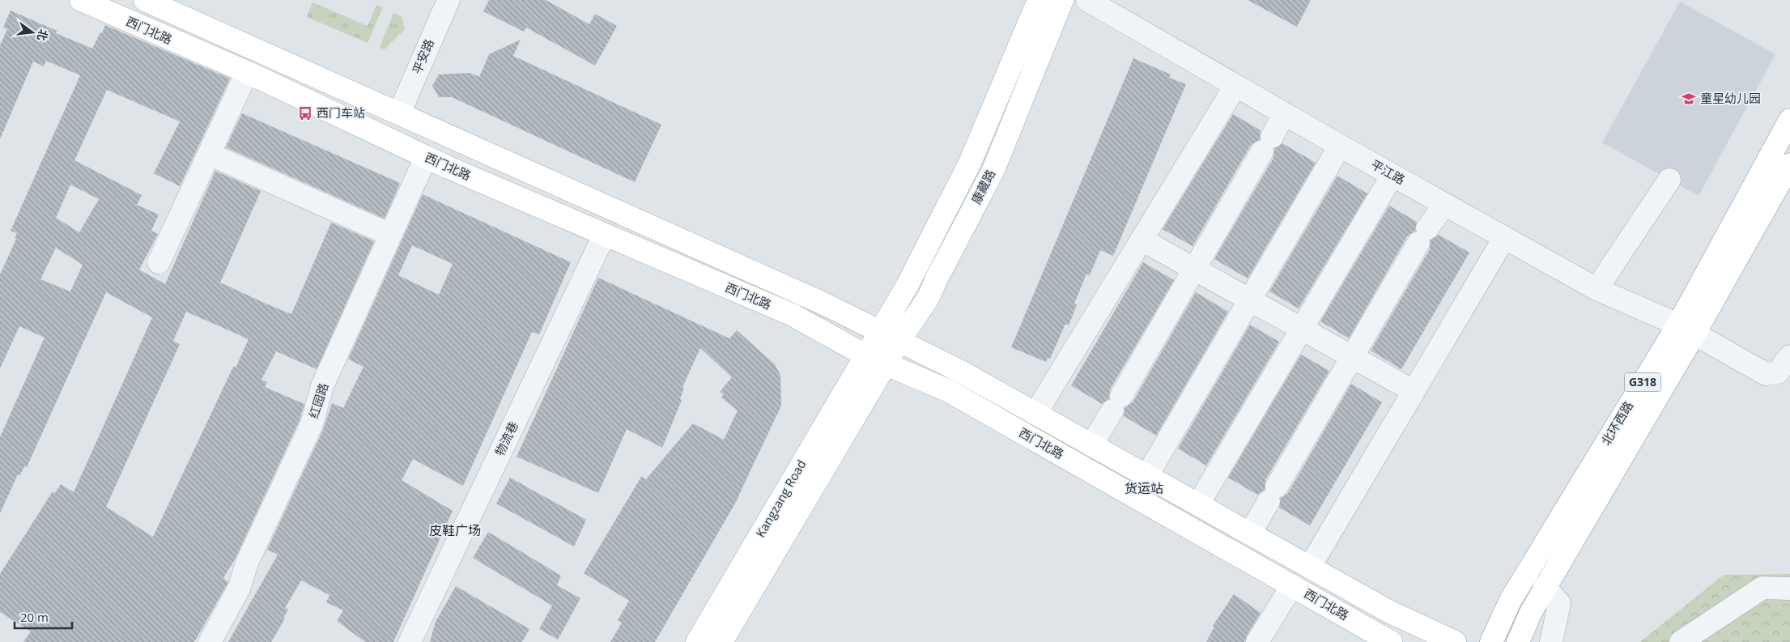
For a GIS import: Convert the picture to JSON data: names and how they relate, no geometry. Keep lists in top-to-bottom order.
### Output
{
  "streets": {
    "main road": [
      "西门北路",
      "康藏路",
      "G318",
      "北环西路",
      "Kangzang Road"
    ],
    "street": [
      "平安路",
      "平江路",
      "红园路",
      "物流巷"
    ]
  },
  "crossings": [
    ["西门北路", "平安路"],
    ["西门北路", "康藏路"],
    ["西门北路", "红园路"],
    ["西门北路", "物流巷"],
    ["西门北路", "Kangzang Road"],
    ["平江路", "北环西路"],
    ["康藏路", "Kangzang Road"]
  ],
  "districts": ["货运站", "皮鞋广场"],
  "places": {
    "school or university": ["童星幼儿园"],
    "bus stop": ["西门车站"]
  },
  "scale_bar": "20 m",
  "north": "right"
}
